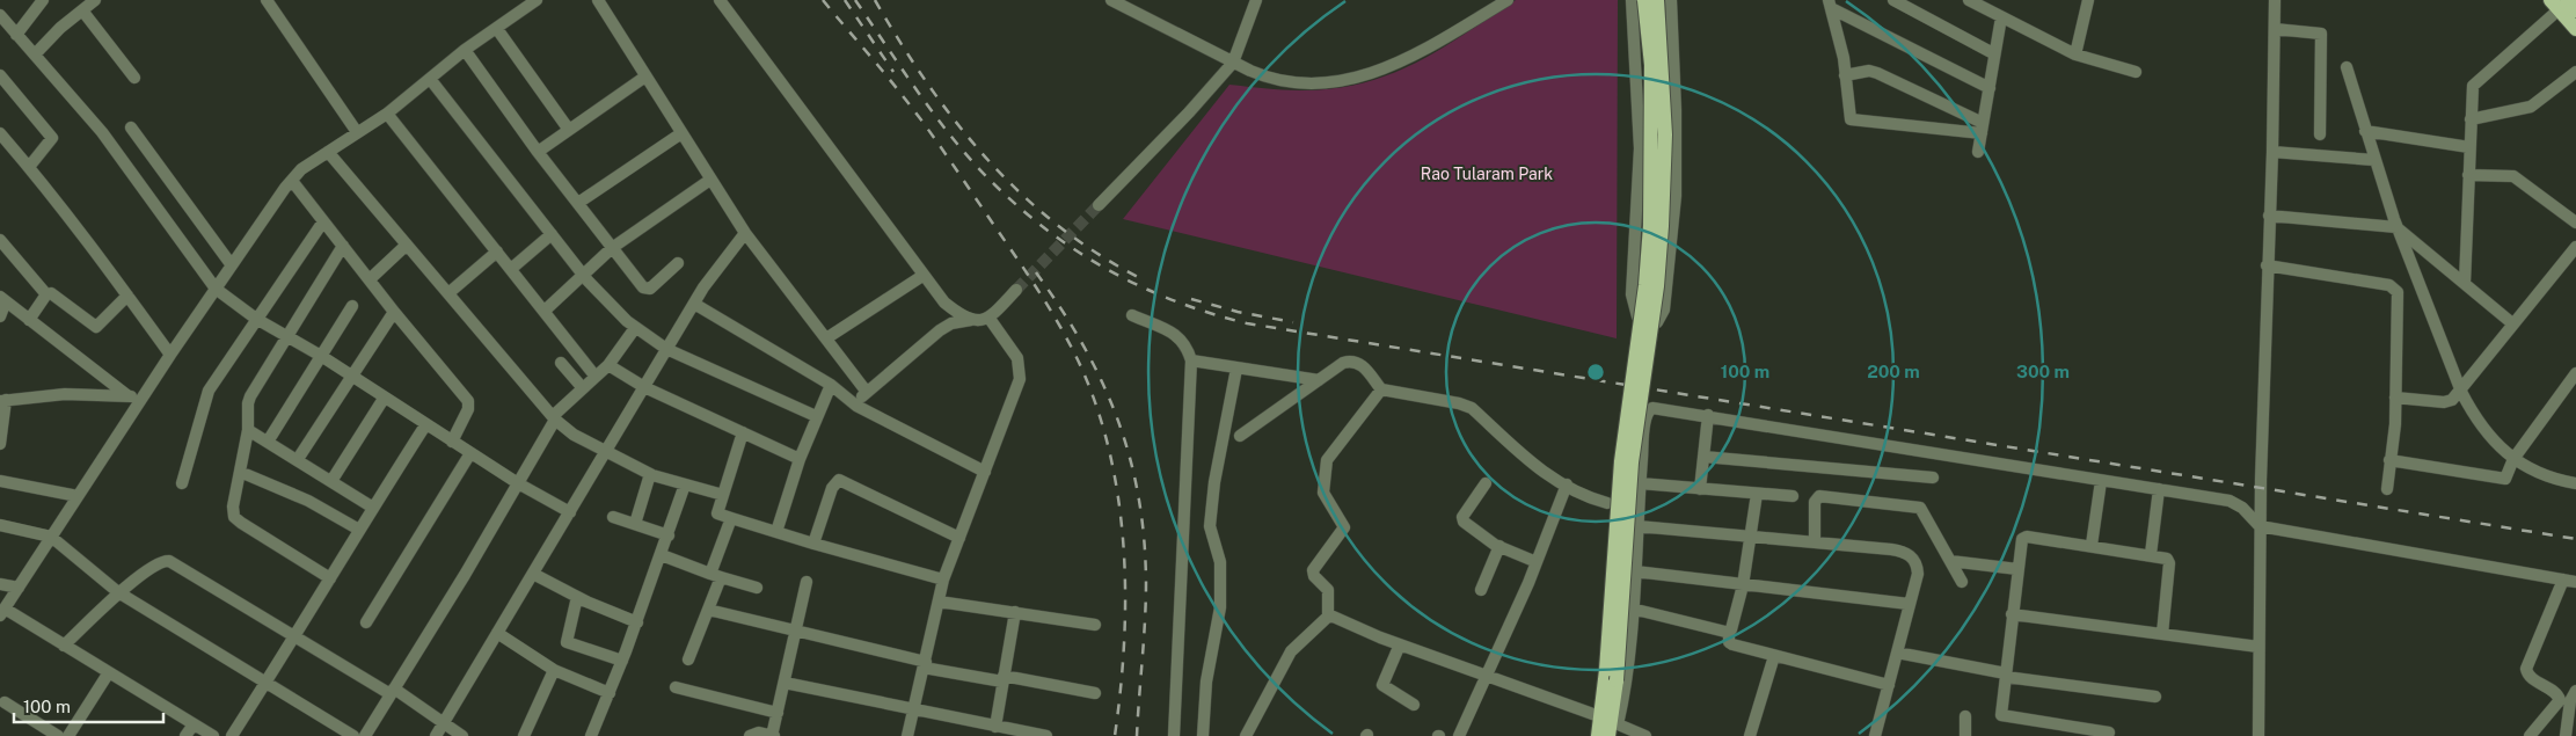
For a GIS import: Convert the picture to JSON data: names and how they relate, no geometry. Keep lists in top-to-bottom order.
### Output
{
  "parks": ["Rao Tularam Park"],
  "scale_bar": "100 m",
  "rings": ["100 m", "200 m", "300 m"]
}
